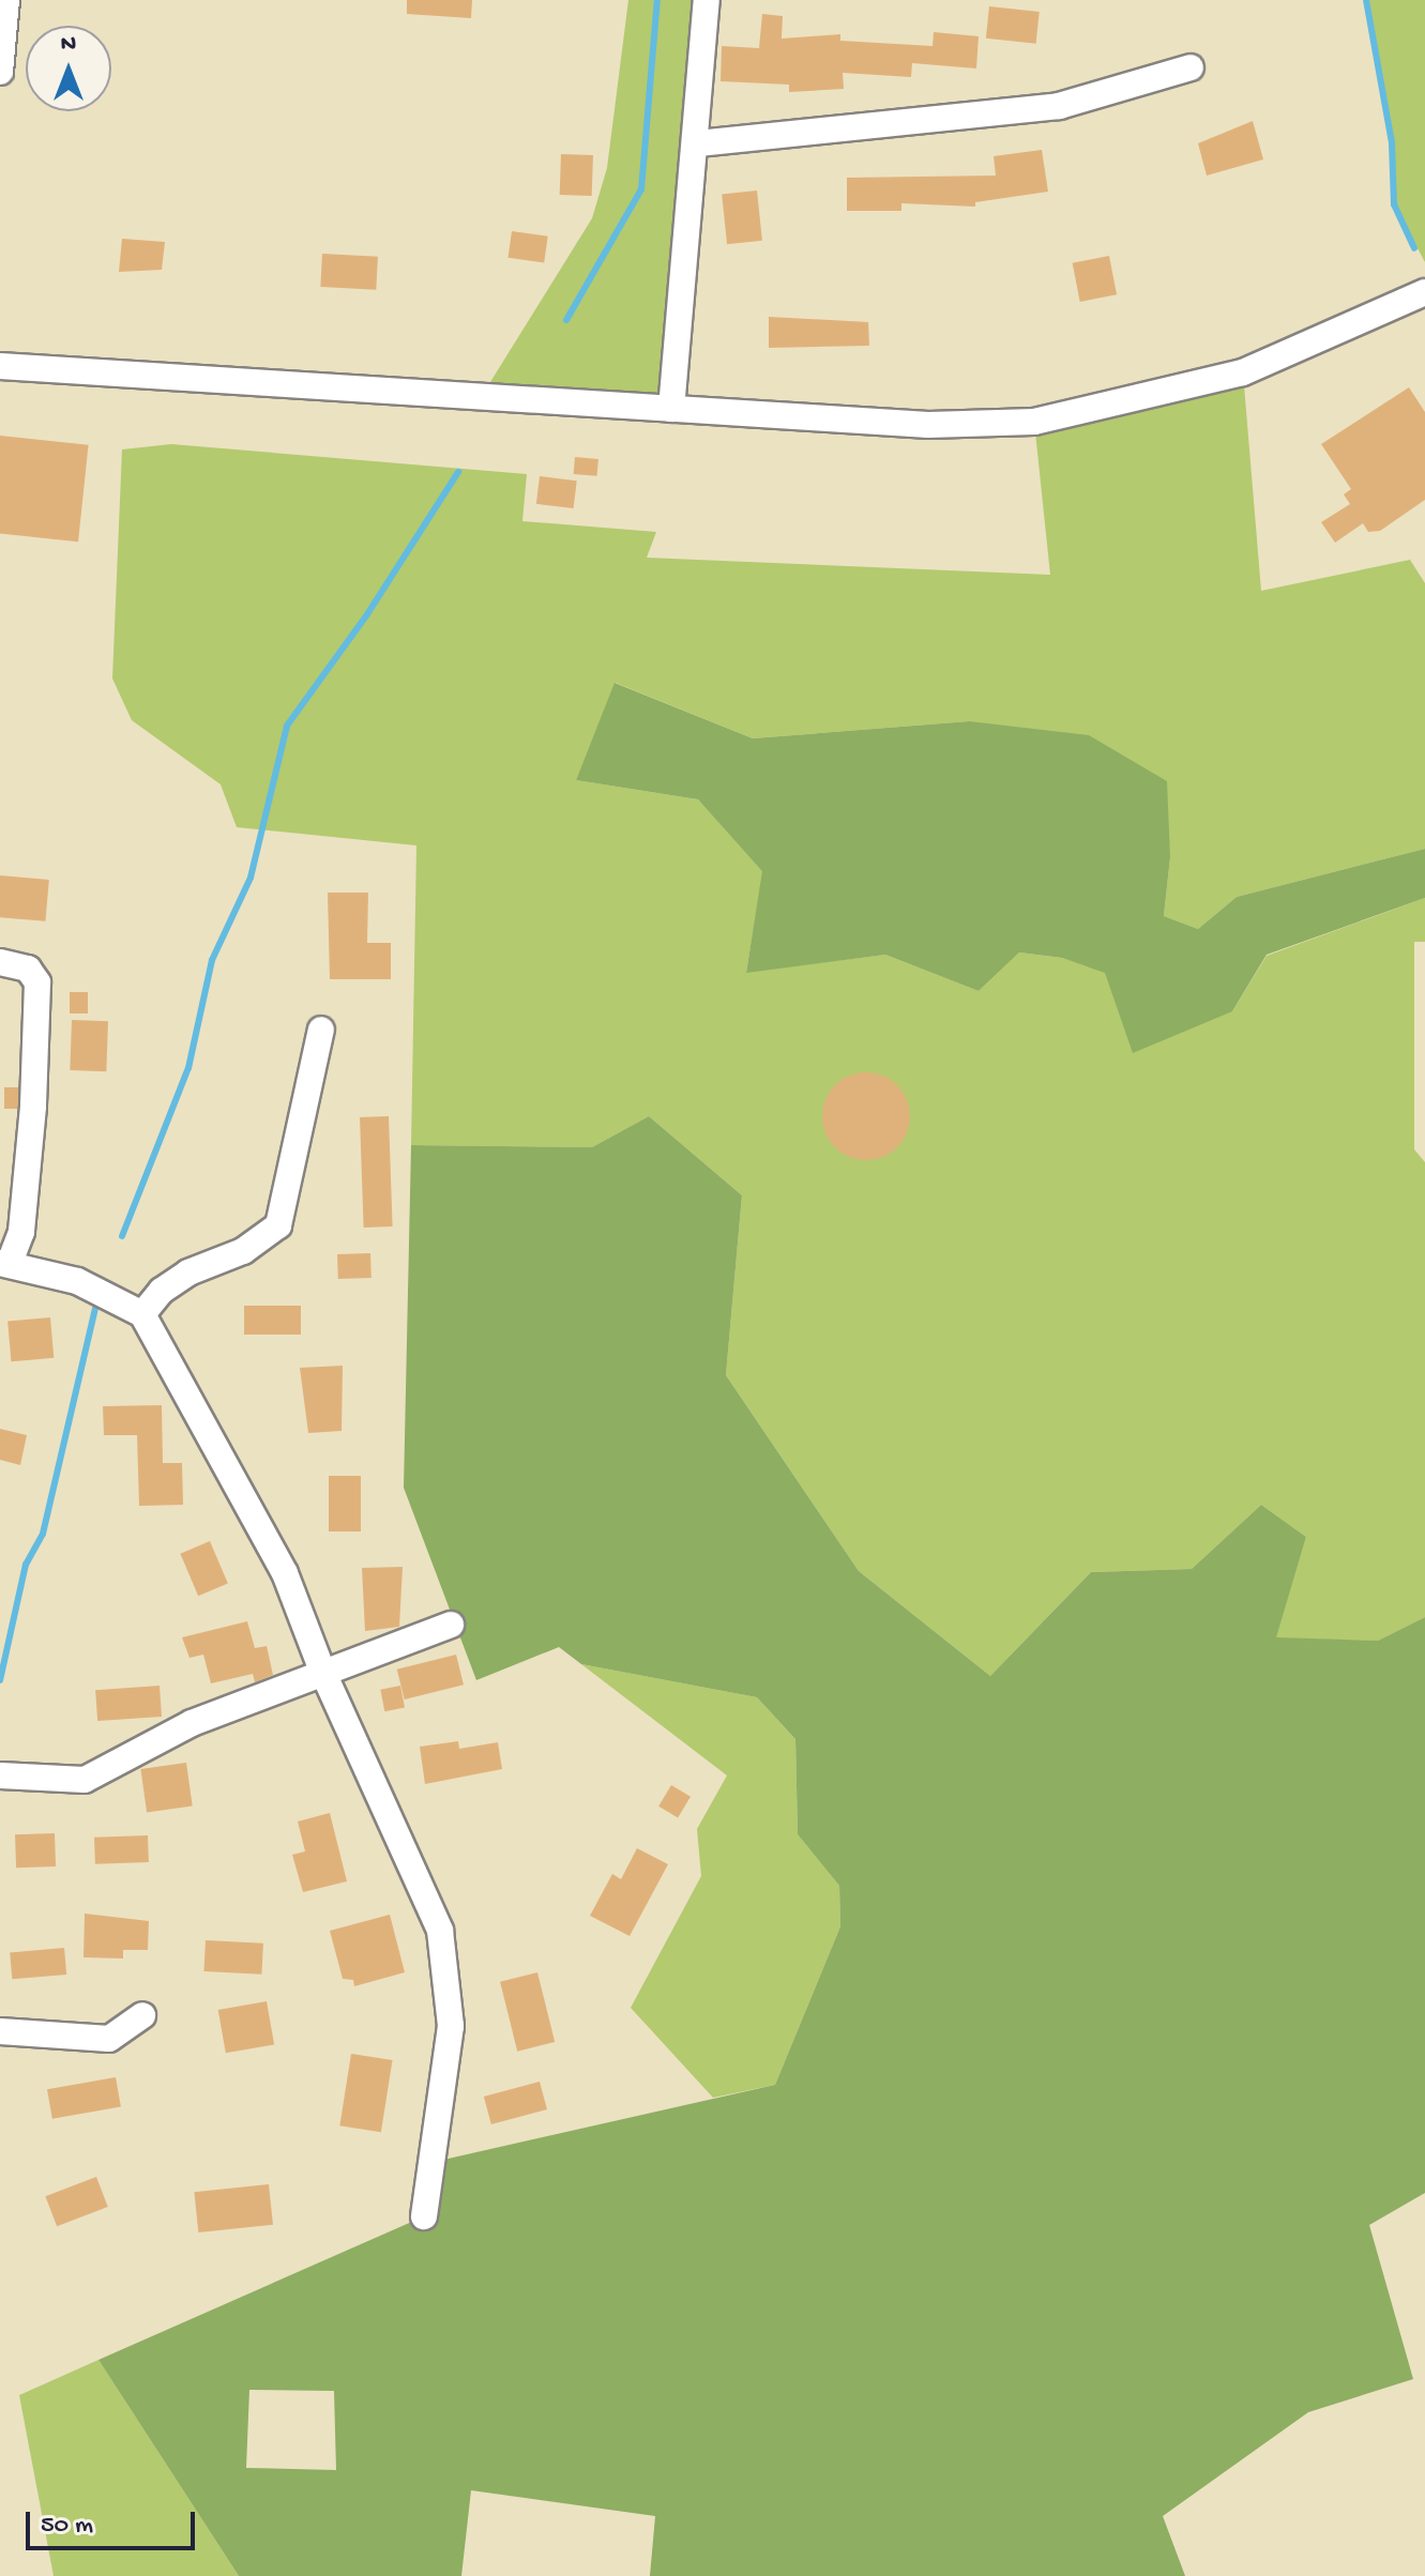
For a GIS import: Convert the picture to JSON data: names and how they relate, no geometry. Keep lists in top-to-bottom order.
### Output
{
  "scale_bar": "50 m",
  "north": "top"
}
